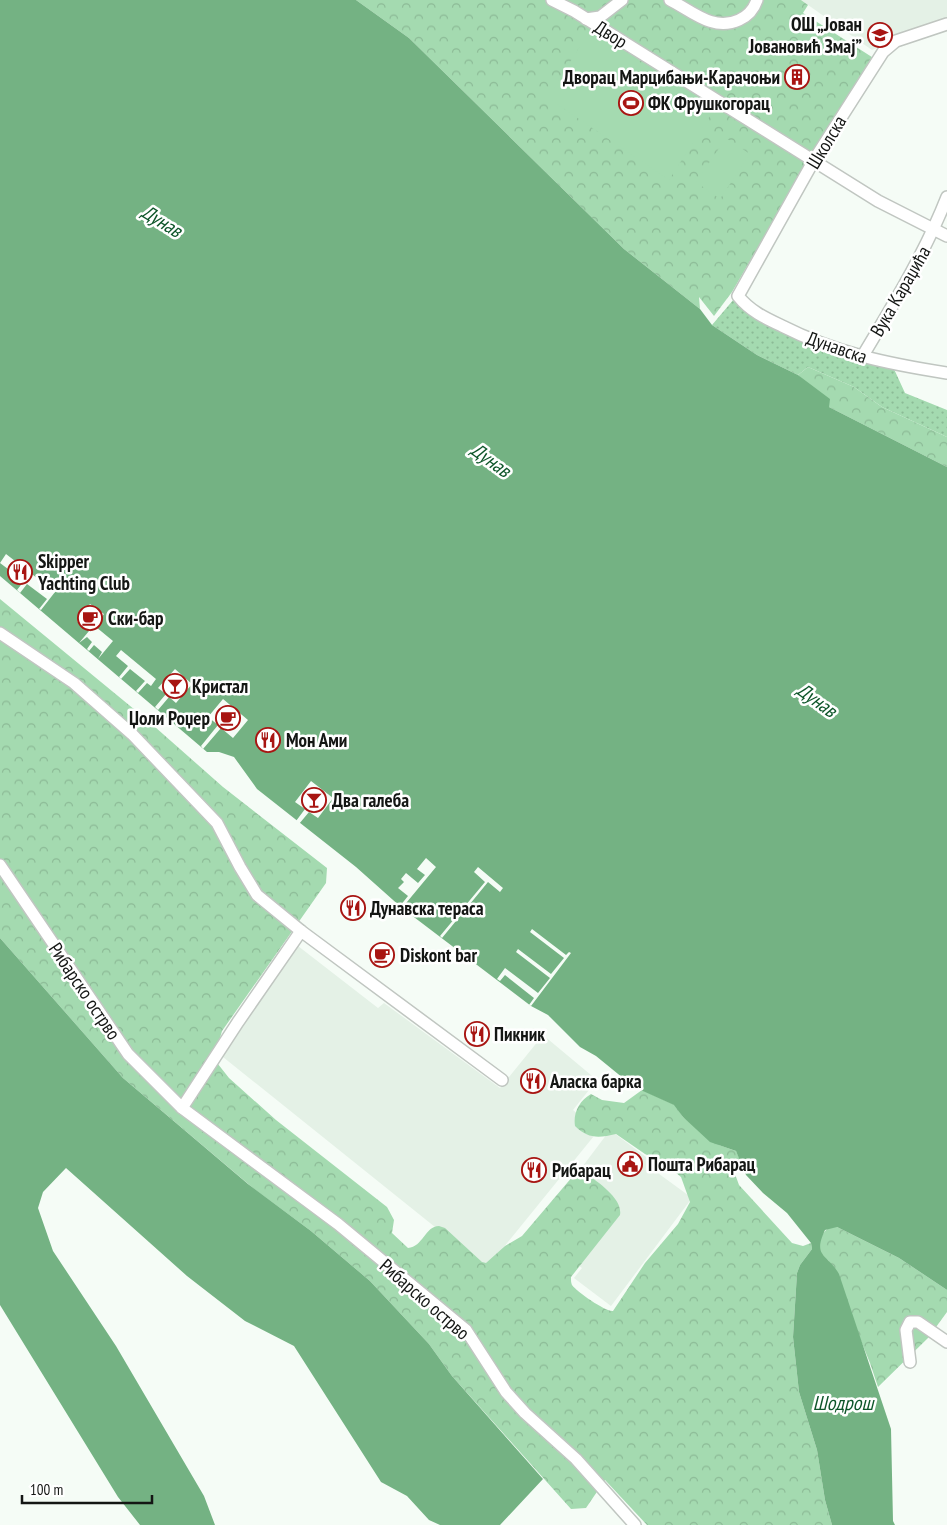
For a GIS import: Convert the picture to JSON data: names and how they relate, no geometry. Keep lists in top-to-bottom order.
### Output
{
  "streets": {
    "street": [
      "Двор",
      "Школска",
      "Вука Караџића",
      "Дунавска",
      "Рибарско острво"
    ]
  },
  "crossings": [
    ["Двор", "Школска"],
    ["Двор", "Вука Караџића"],
    ["Школска", "Дунавска"],
    ["Вука Караџића", "Дунавска"]
  ],
  "water": ["Дунав", "Шодрош"],
  "places": {
    "school or university": ["ОШ „Јован Јовановић Змај”"],
    "building": ["Дворац Марцибањи-Карачоњи"],
    "sports": ["ФК Фрушкогорац"],
    "restaurant": [
      "Skipper Yachting Club",
      "Мон Ами",
      "Дунавска тераса",
      "Пикник",
      "Аласка барка",
      "Рибарац"
    ],
    "cafe": ["Ски-бар", "Џоли Роџер", "Diskont bar"],
    "bar": ["Кристал", "Два галеба"],
    "public building": ["Пошта Рибарац"]
  },
  "scale_bar": "100 m"
}
